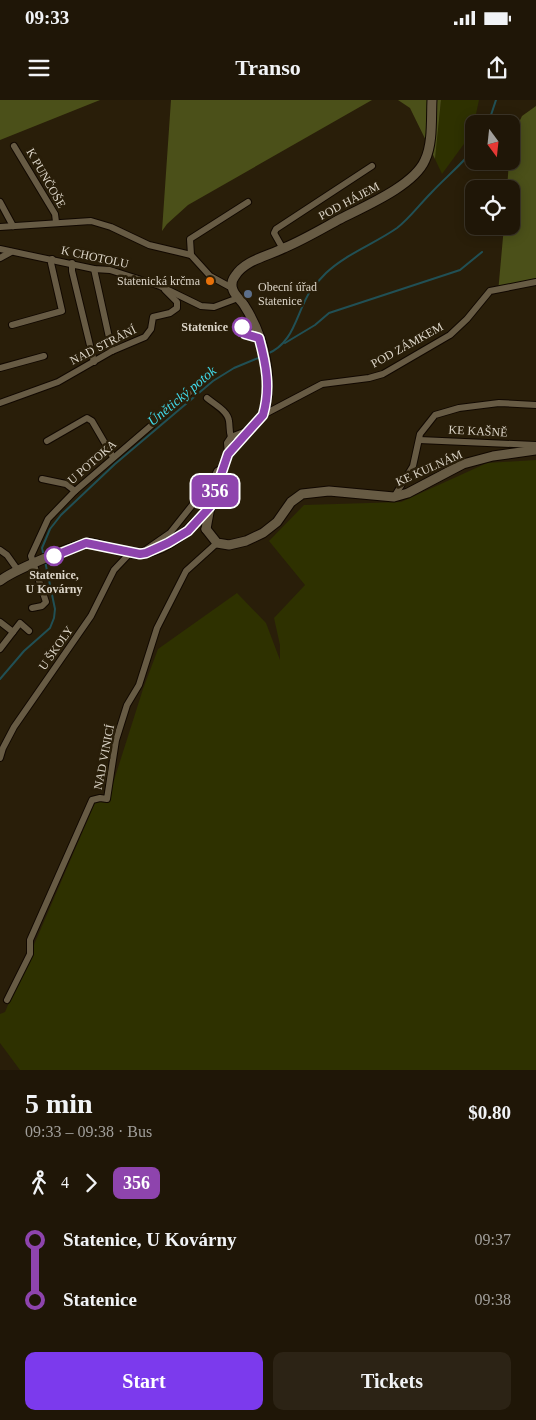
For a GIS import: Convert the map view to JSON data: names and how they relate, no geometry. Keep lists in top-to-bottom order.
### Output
{
  "streets": {
    "street": [
      "K PUNČOŠE",
      "POD HÁJEM",
      "K CHOTOLU",
      "NAD STRÁNÍ",
      "POD ZÁMKEM",
      "KE KAŠNĚ",
      "U POTOKA",
      "KE KULNÁM",
      "U ŠKOLY",
      "NAD VINICÍ"
    ]
  },
  "crossings": [
    ["K CHOTOLU", "NAD STRÁNÍ"],
    ["KE KULNÁM", "NAD VINICÍ"]
  ],
  "water": ["Únětický potok"],
  "places": [
    "Statenická krčma",
    "Obecní úřad Statenice",
    "Statenice",
    "Statenice, U Kovárny"
  ],
  "lines": ["bus line 356"],
  "north": "bottom",
  "page": {
    "status": "09:33",
    "header": "Transo",
    "on_map": "356",
    "heading": ["5 min", "09:33 – 09:38 · Bus", "$0.80"],
    "legs": ["4", "356"],
    "list": [
      {
        "name": "Statenice, U Kovárny",
        "value": "09:37"
      },
      {
        "name": "Statenice",
        "value": "09:38"
      }
    ],
    "buttons": ["Start", "Tickets"]
  }
}
